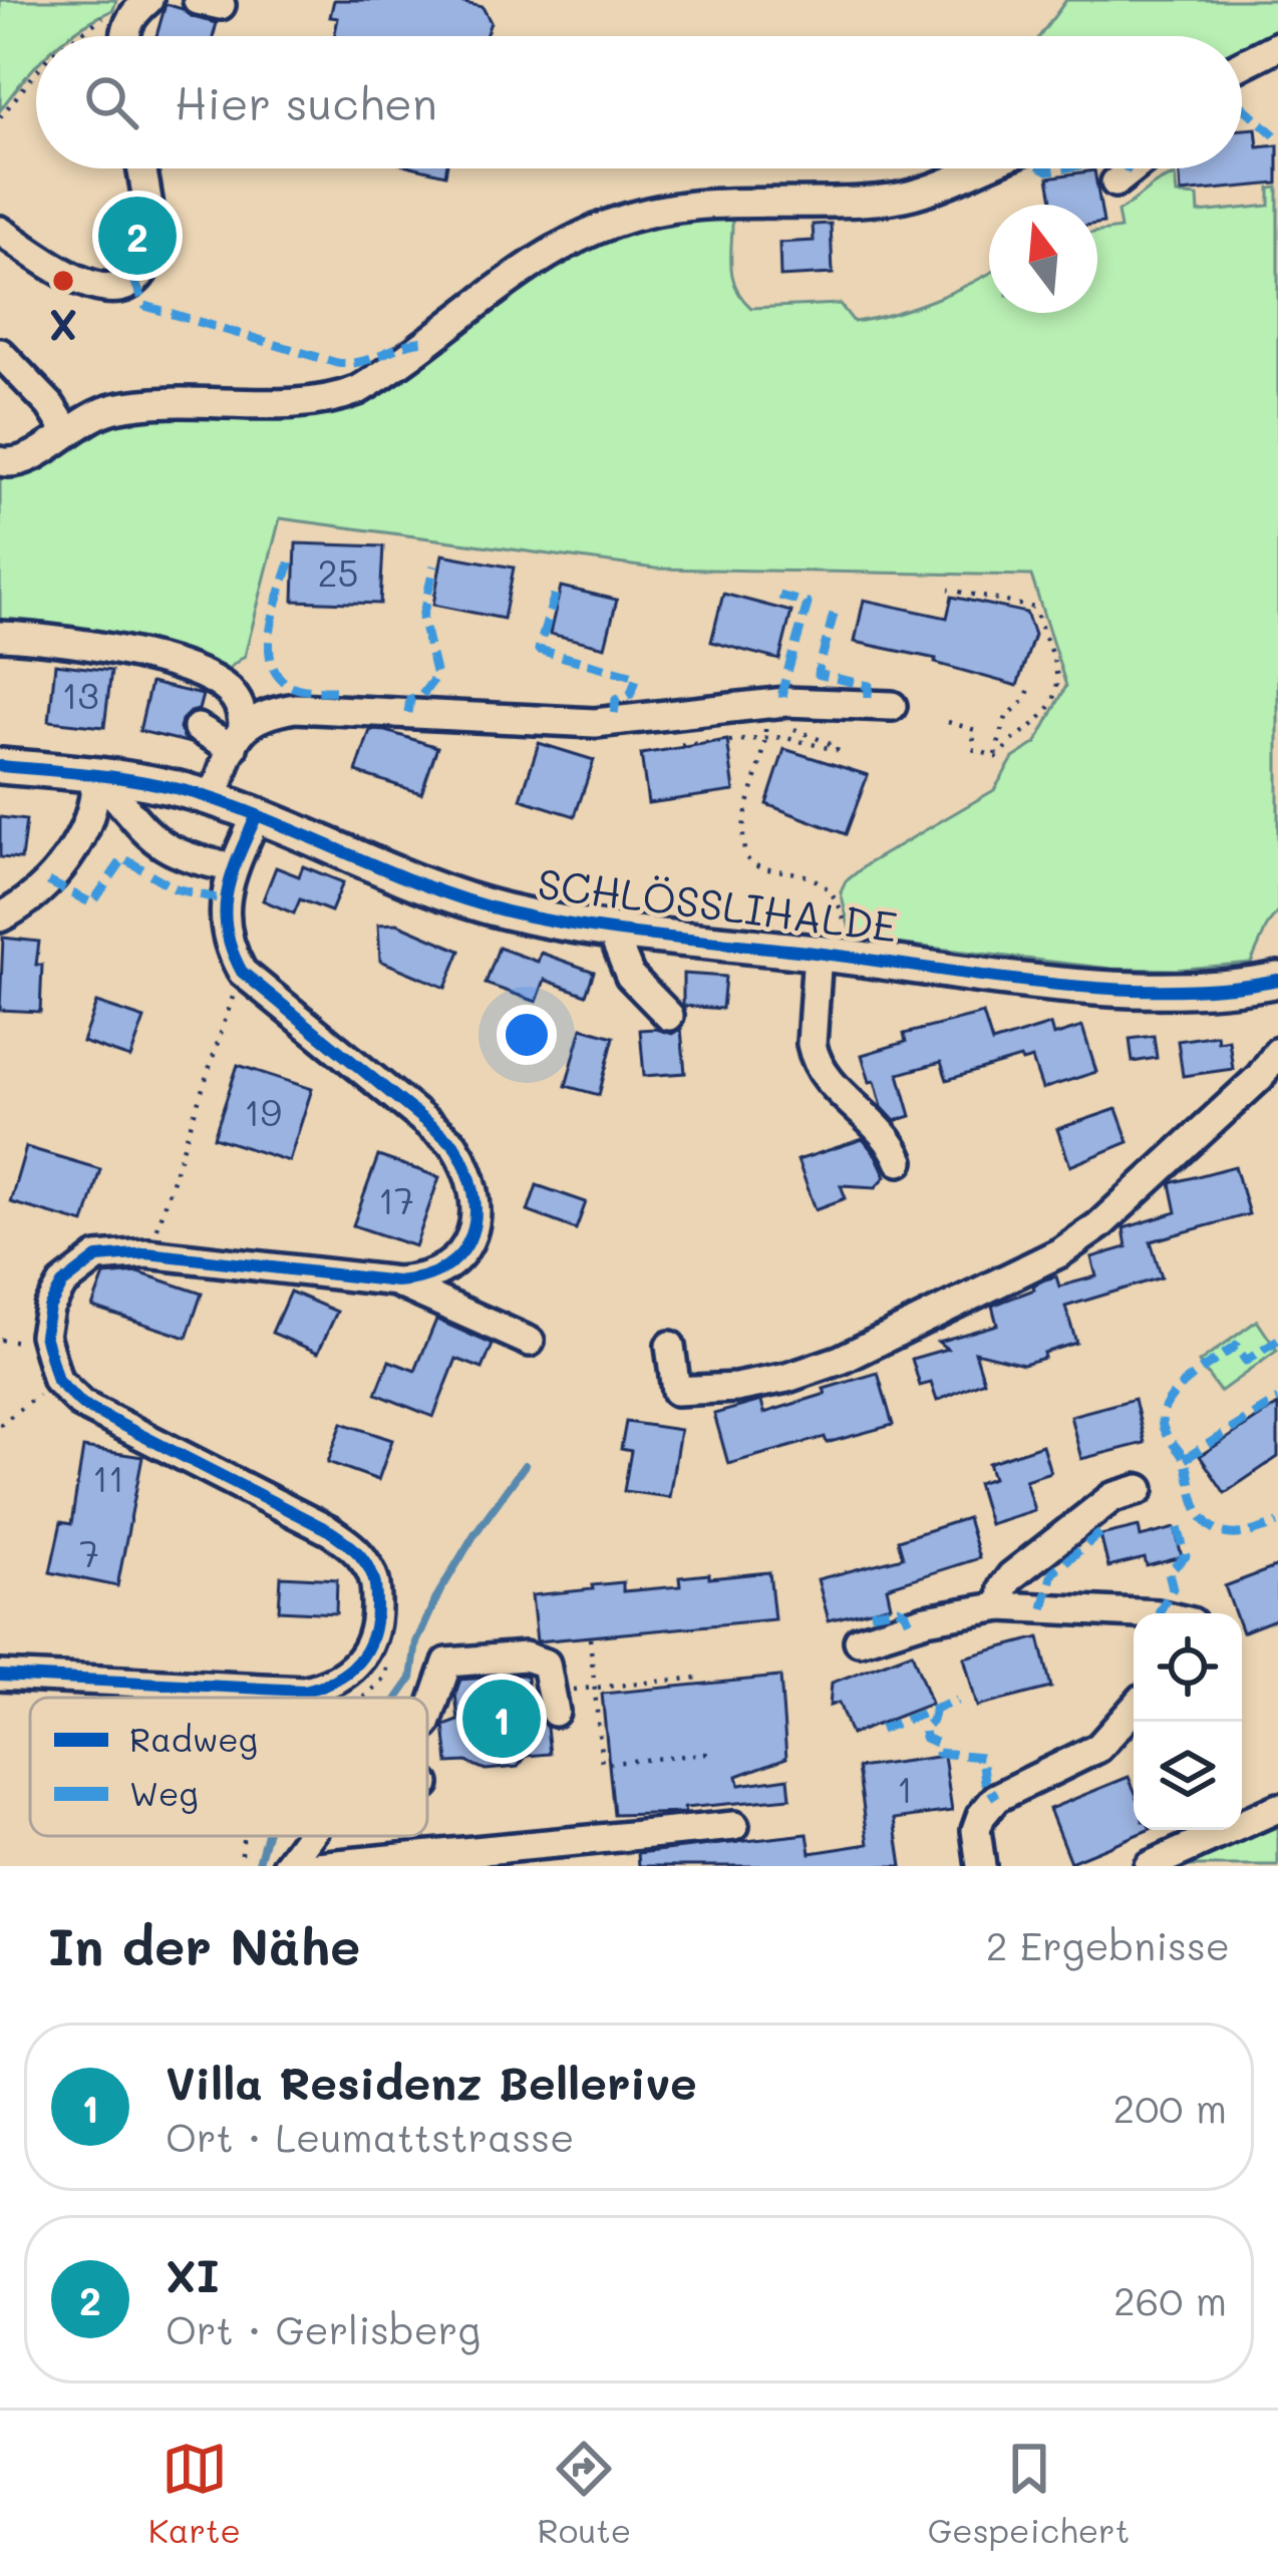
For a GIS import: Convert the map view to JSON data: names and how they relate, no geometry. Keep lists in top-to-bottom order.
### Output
{
  "streets": {
    "main road": ["SCHLÖSSLIHALDE"]
  },
  "places": ["X"],
  "house_numbers": [
    "25",
    "13",
    "19",
    "17",
    "11",
    "7",
    "1"
  ],
  "legend": ["Radweg", "Weg"],
  "north": "top",
  "page": {
    "search": "Hier suchen",
    "pins": ["2", "1"],
    "heading": ["In der Nähe", "2 Ergebnisse"],
    "list": [
      {
        "mark": "1",
        "name": "Villa Residenz Bellerive",
        "note": "Ort · Leumattstrasse",
        "value": "200 m"
      },
      {
        "mark": "2",
        "name": "XI",
        "note": "Ort · Gerlisberg",
        "value": "260 m"
      }
    ],
    "nav": ["Karte", "Route", "Gespeichert"]
  }
}
